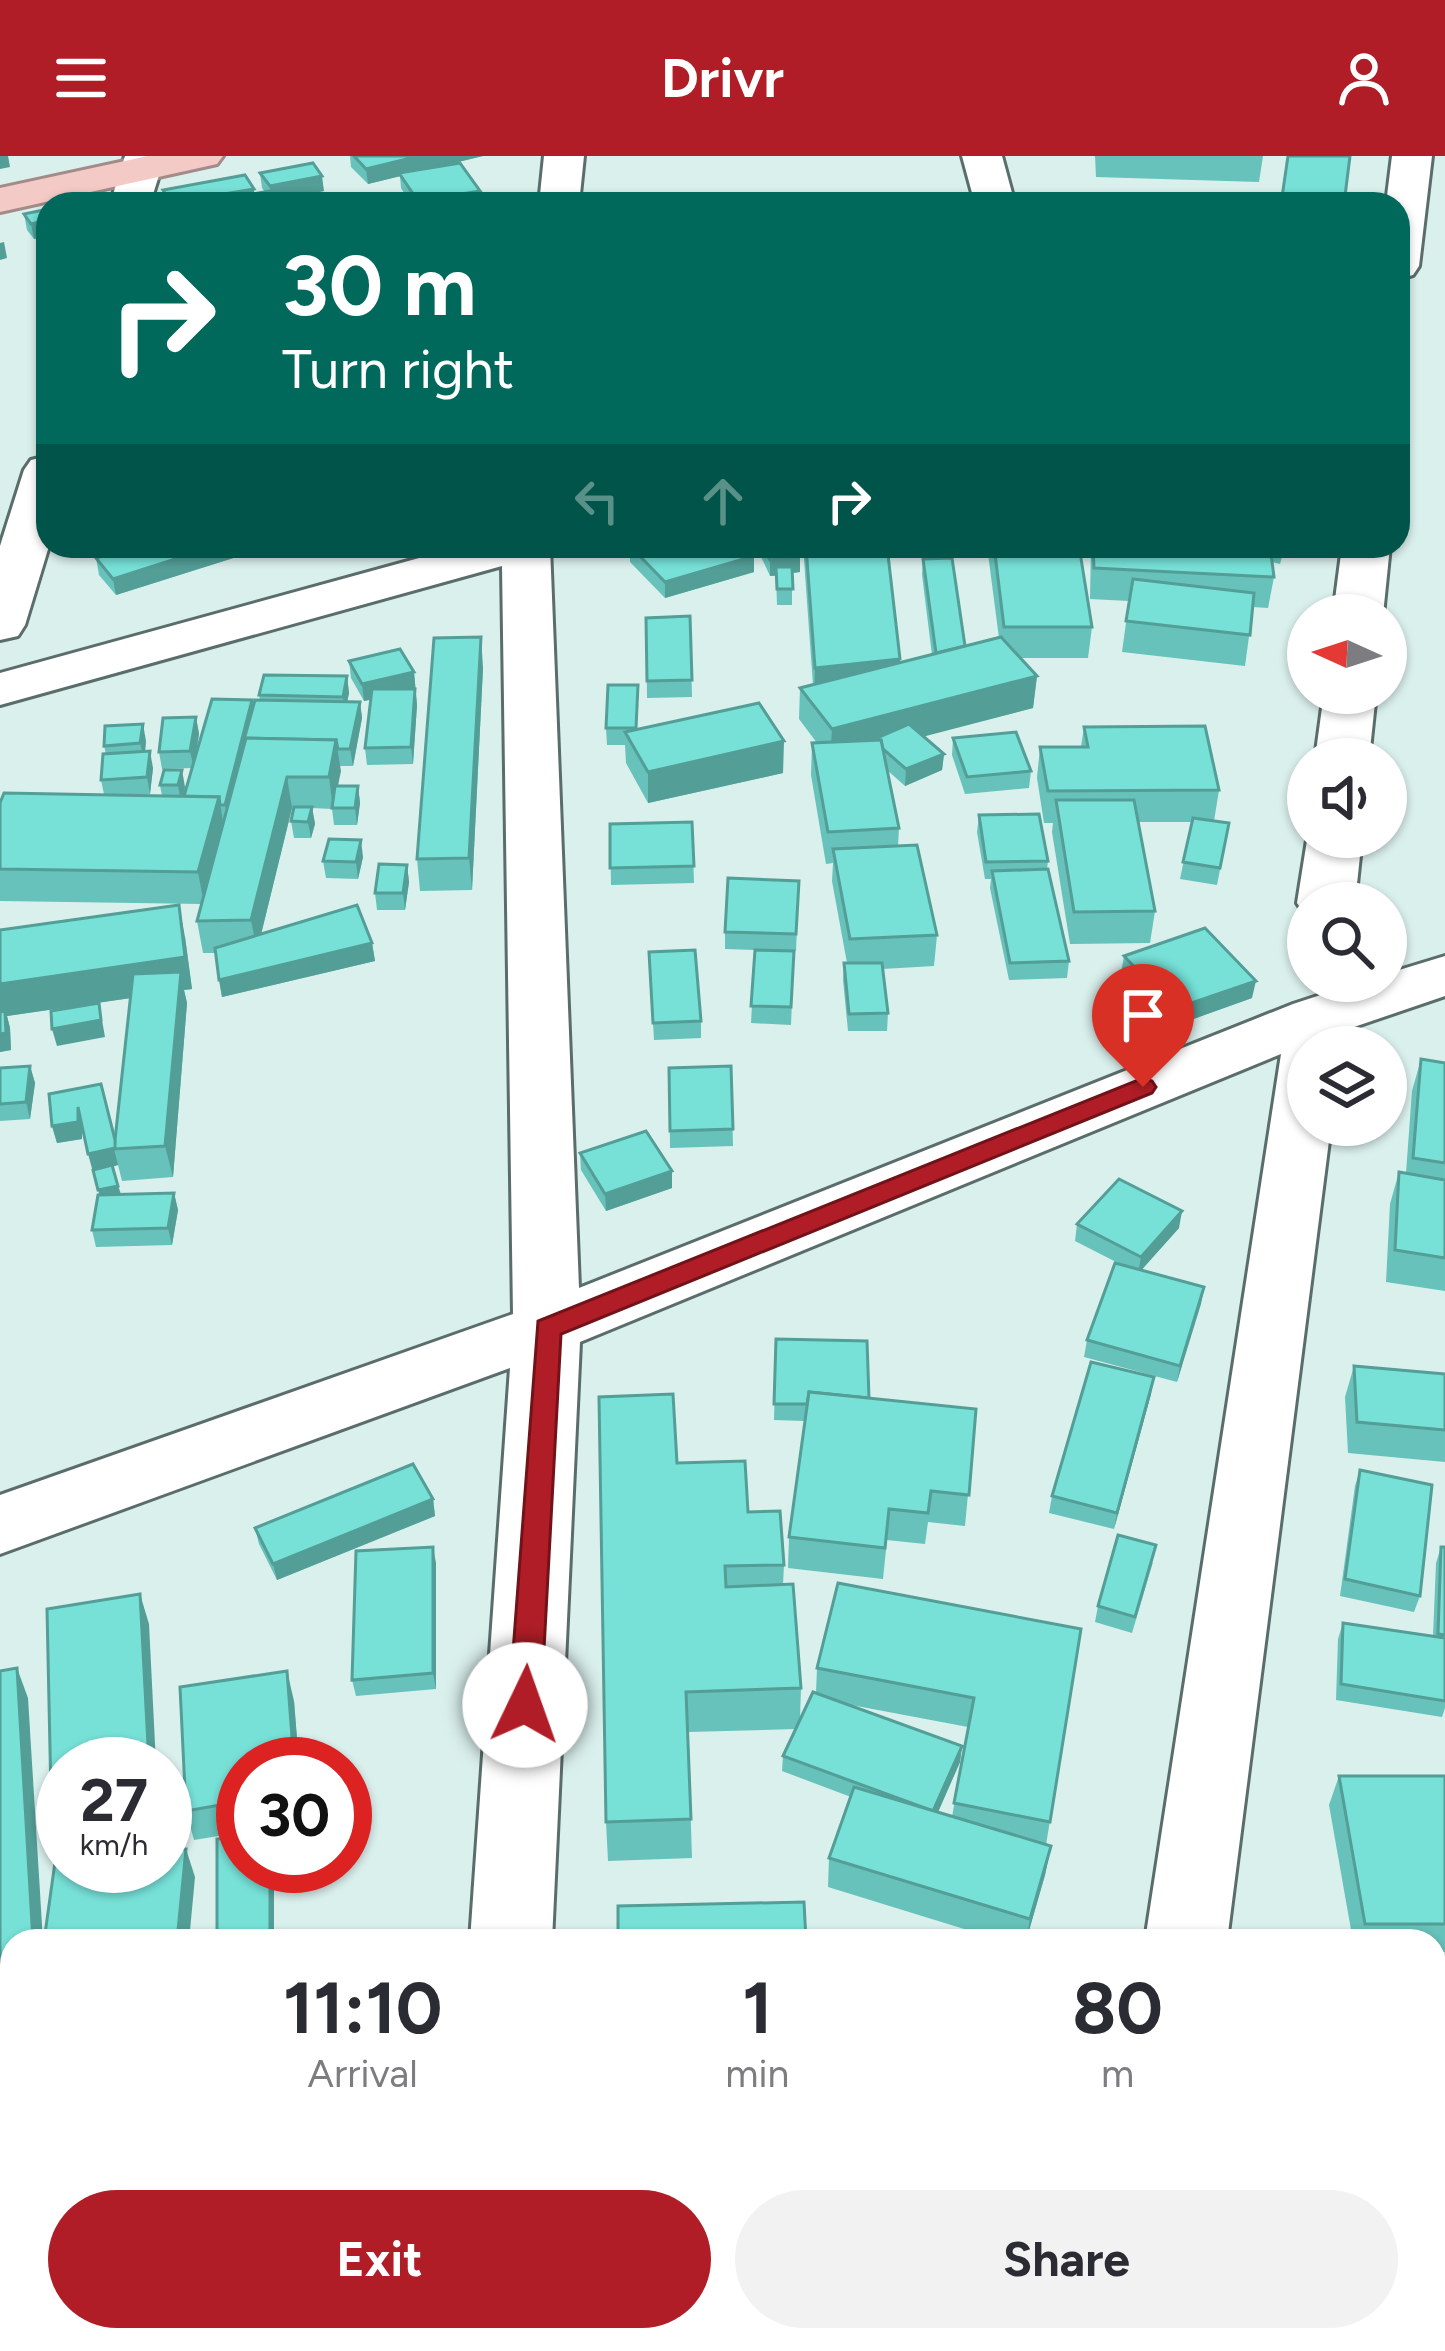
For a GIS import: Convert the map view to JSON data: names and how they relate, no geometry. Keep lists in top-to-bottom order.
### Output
{
  "north": "left",
  "page": {
    "header": "Drivr",
    "turn": ["30 m", "Turn right"],
    "speed": "27 km/h",
    "limit": "30",
    "eta": [
      "11:10",
      "Arrival",
      "1",
      "min",
      "80",
      "m"
    ],
    "buttons": ["Exit", "Share"]
  }
}
